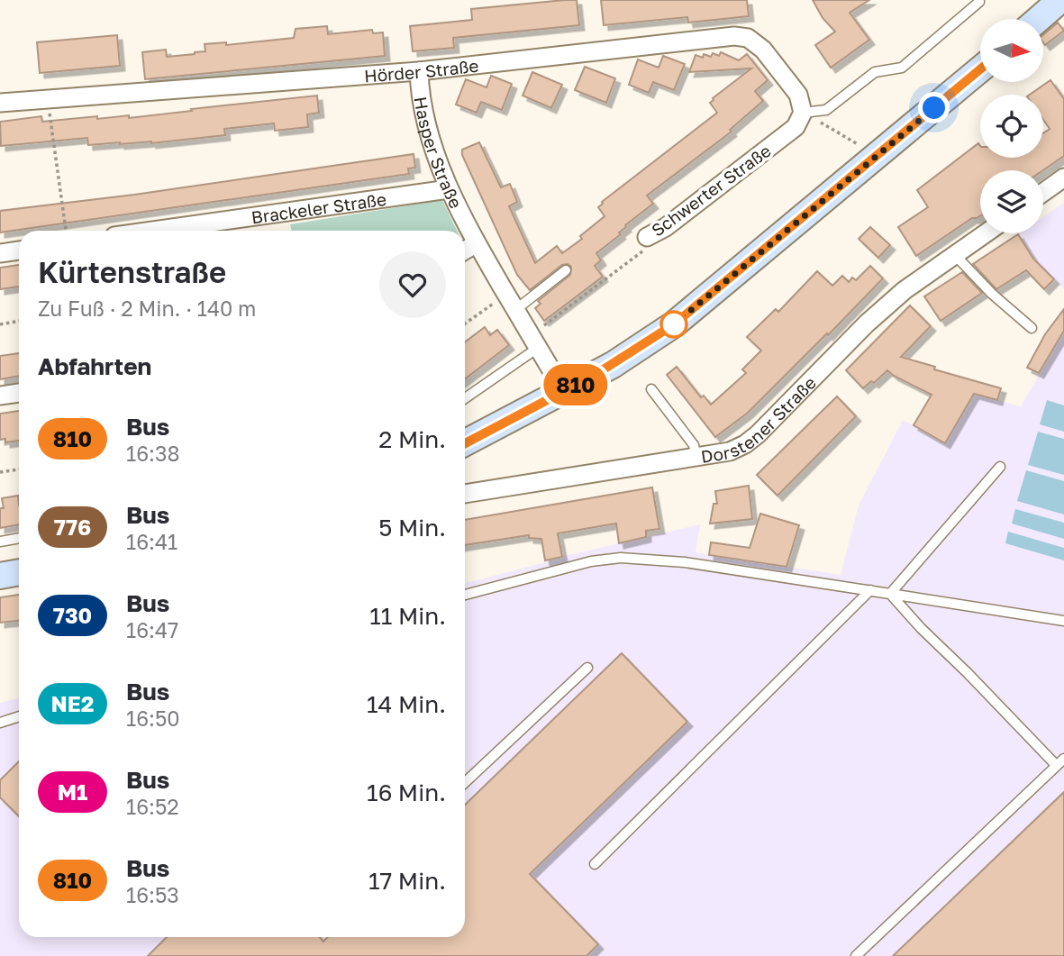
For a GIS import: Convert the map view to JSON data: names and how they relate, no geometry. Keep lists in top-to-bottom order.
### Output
{
  "streets": {
    "street": [
      "Hörder Straße",
      "Hasper Straße",
      "Schwerter Straße",
      "Brackeler Straße",
      "Dorstener Straße"
    ]
  },
  "crossings": [
    ["Hörder Straße", "Hasper Straße"],
    ["Hörder Straße", "Schwerter Straße"],
    ["Hasper Straße", "Schwerter Straße"],
    ["Hasper Straße", "Brackeler Straße"]
  ],
  "lines": ["bus line 810"],
  "north": "right",
  "page": {
    "on_map": "810",
    "heading": [
      ["Kürtenstraße", "Zu Fuß · 2 Min. · 140 m"],
      "Abfahrten"
    ],
    "list": [
      {
        "mark": "810",
        "name": "Bus",
        "note": "16:38",
        "value": "2 Min."
      },
      {
        "mark": "776",
        "name": "Bus",
        "note": "16:41",
        "value": "5 Min."
      },
      {
        "mark": "730",
        "name": "Bus",
        "note": "16:47",
        "value": "11 Min."
      },
      {
        "mark": "NE2",
        "name": "Bus",
        "note": "16:50",
        "value": "14 Min."
      },
      {
        "mark": "M1",
        "name": "Bus",
        "note": "16:52",
        "value": "16 Min."
      },
      {
        "mark": "810",
        "name": "Bus",
        "note": "16:53",
        "value": "17 Min."
      }
    ]
  }
}
